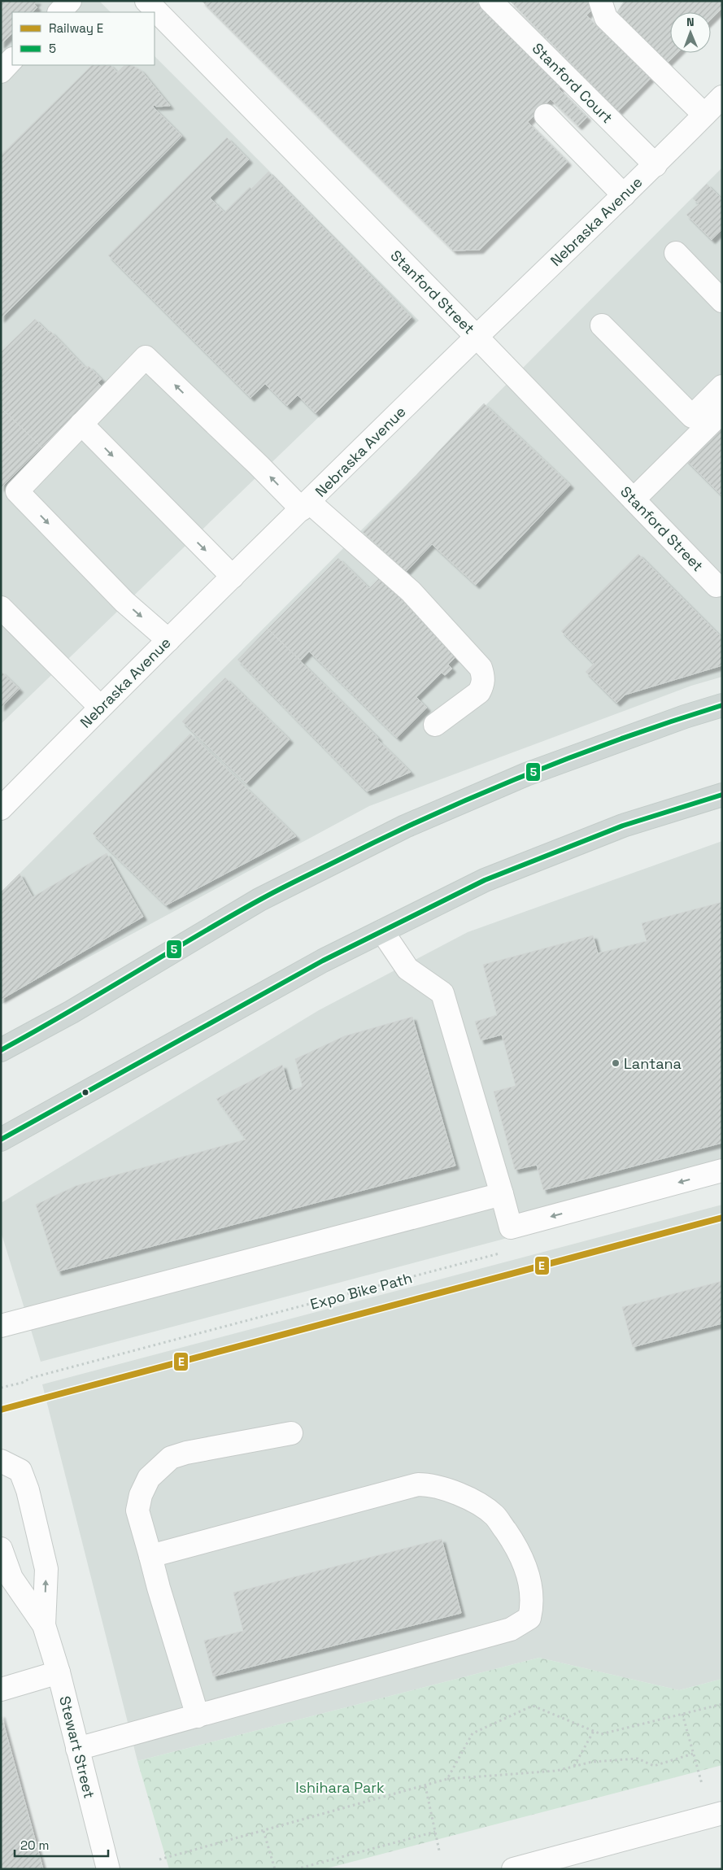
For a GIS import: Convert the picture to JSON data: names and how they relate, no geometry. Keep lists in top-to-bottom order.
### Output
{
  "streets": {
    "street": [
      "Stanford Court",
      "Nebraska Avenue",
      "Stanford Street",
      "Stewart Street"
    ],
    "path": ["Expo Bike Path"]
  },
  "crossings": [
    ["Stanford Court", "Nebraska Avenue"],
    ["Nebraska Avenue", "Stanford Street"]
  ],
  "parks": ["Ishihara Park"],
  "places": ["Lantana"],
  "lines": ["transit line 5", "rail line E"],
  "legend": ["Railway E", "5"],
  "scale_bar": "20 m",
  "north": "top"
}
